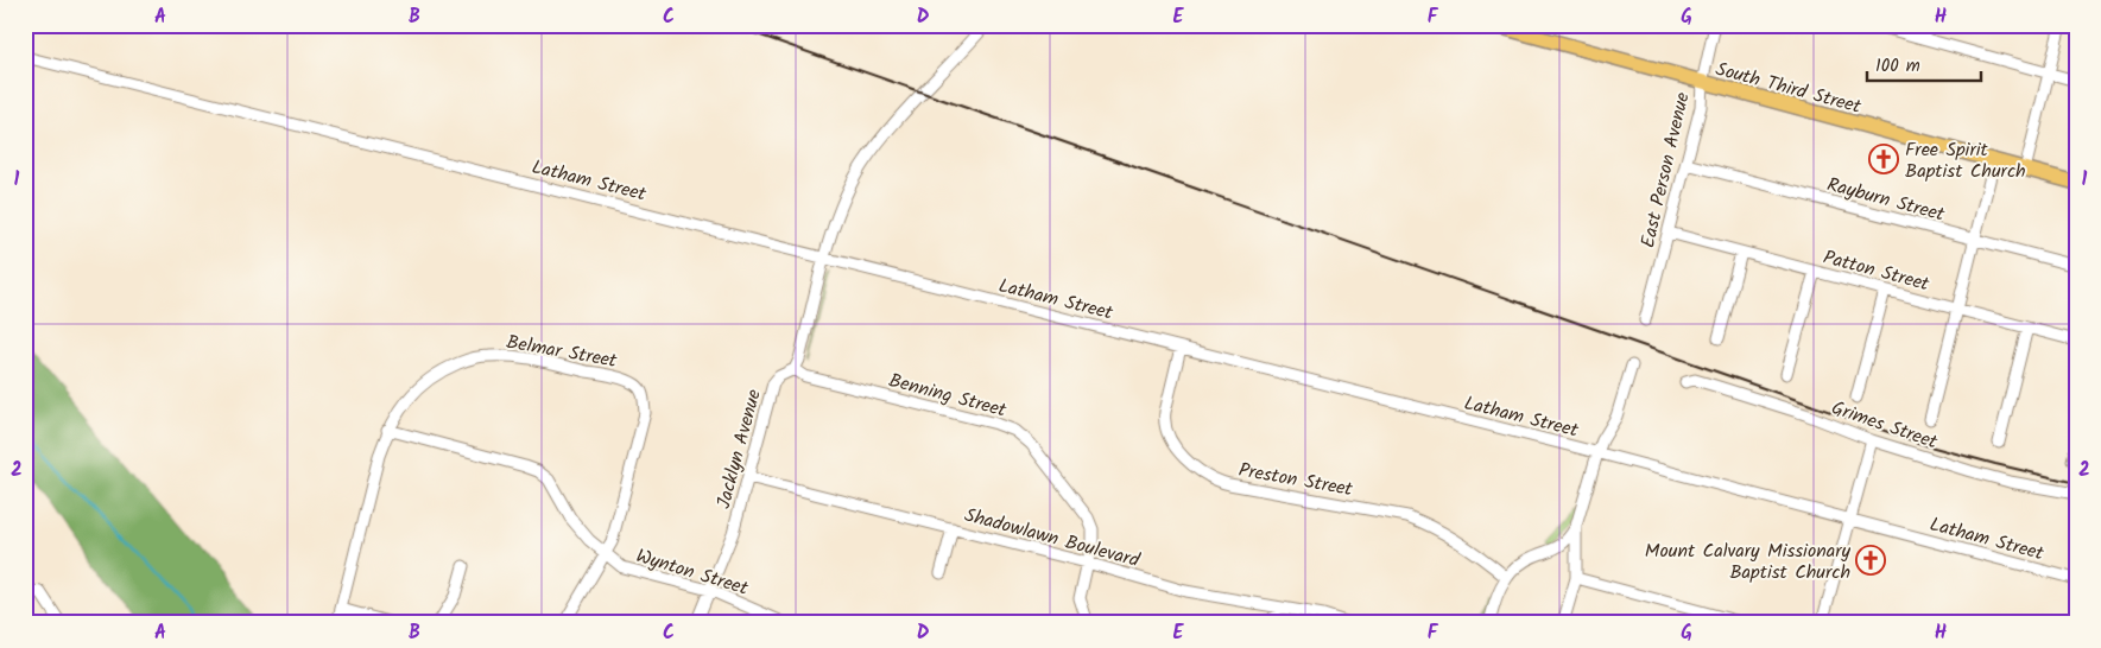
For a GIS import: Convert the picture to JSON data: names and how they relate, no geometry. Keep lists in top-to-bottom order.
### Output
{
  "streets": {
    "main road": ["South Third Street"],
    "street": [
      "East Person Avenue",
      "Latham Street",
      "Rayburn Street",
      "Patton Street",
      "Belmar Street",
      "Benning Street",
      "Grimes Street",
      "Jacklyn Avenue",
      "Preston Street",
      "Shadowlawn Boulevard",
      "Wynton Street"
    ]
  },
  "crossings": [
    ["South Third Street", "East Person Avenue"],
    ["East Person Avenue", "Rayburn Street"],
    ["East Person Avenue", "Patton Street"],
    ["Latham Street", "Preston Street"],
    ["Belmar Street", "Wynton Street"],
    ["Benning Street", "Jacklyn Avenue"],
    ["Benning Street", "Shadowlawn Boulevard"],
    ["Jacklyn Avenue", "Shadowlawn Boulevard"],
    ["Jacklyn Avenue", "Wynton Street"]
  ],
  "places": {
    "church": ["Free Spirit Baptist Church", "Mount Calvary Missionary Baptist Church"]
  },
  "scale_bar": "100 m",
  "grid": {
    "columns": [
      "A",
      "B",
      "C",
      "D",
      "E",
      "F",
      "G",
      "H"
    ],
    "rows": ["1", "2"]
  }
}
